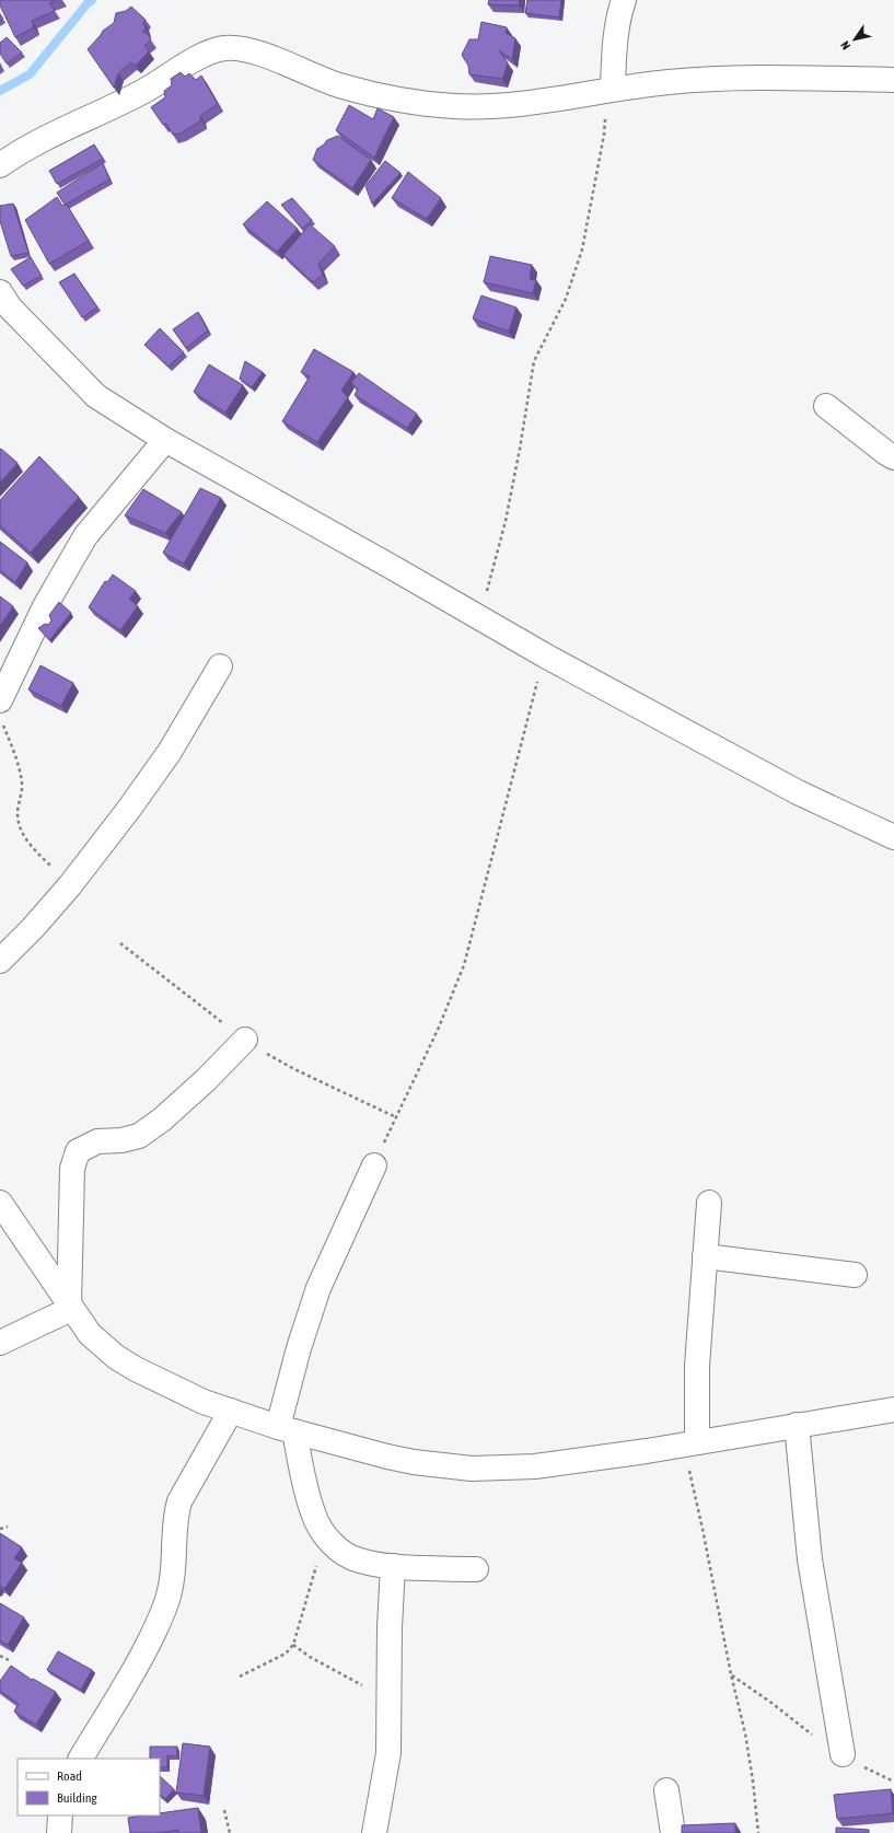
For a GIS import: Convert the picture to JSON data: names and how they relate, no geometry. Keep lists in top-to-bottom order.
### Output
{
  "legend": ["Road", "Building"],
  "north": "bottom left"
}
